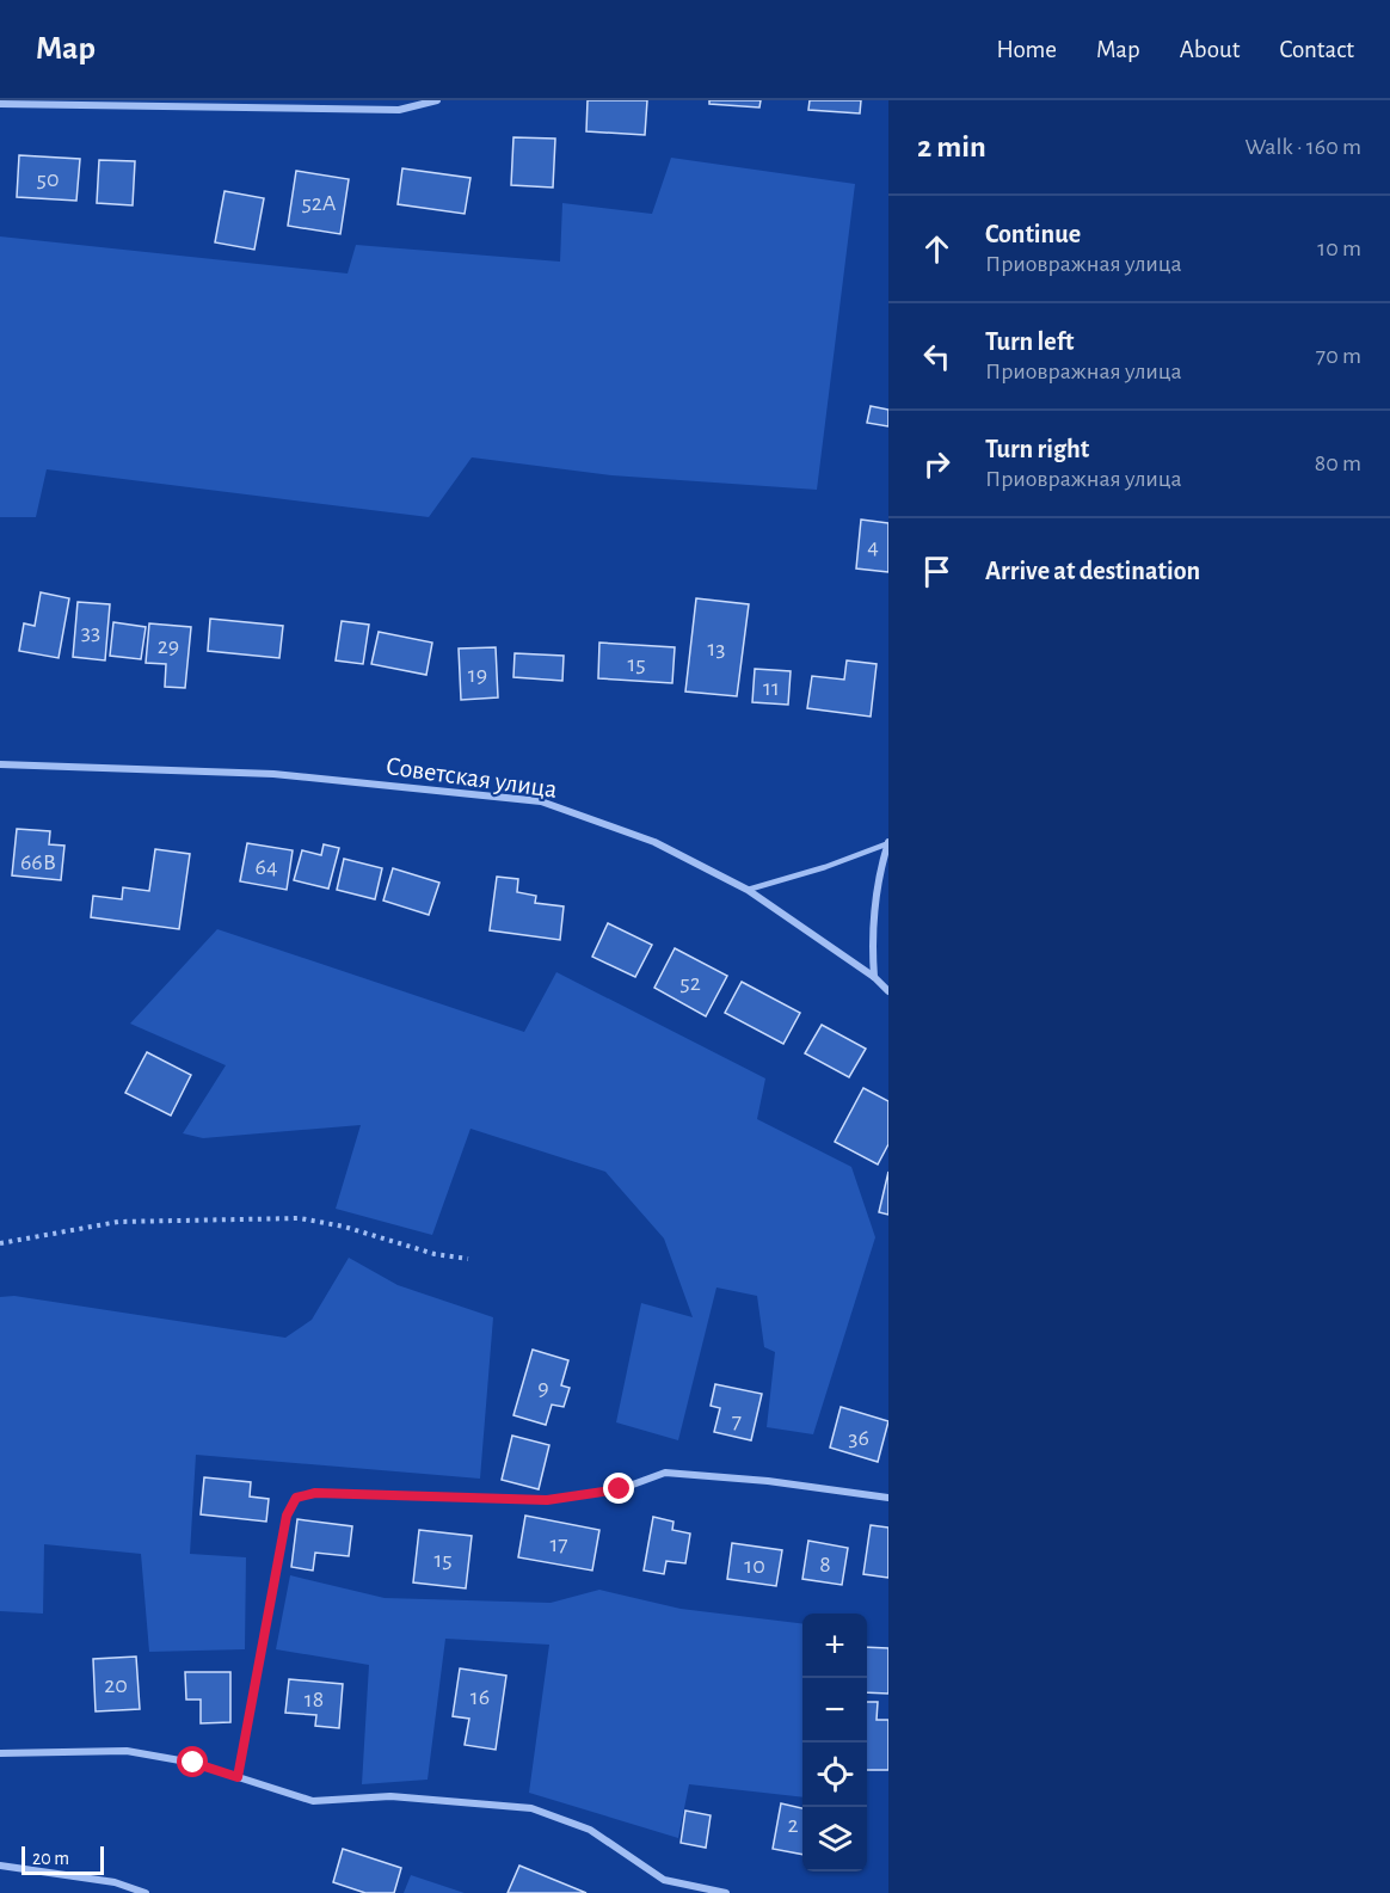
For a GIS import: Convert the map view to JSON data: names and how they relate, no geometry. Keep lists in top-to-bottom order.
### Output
{
  "streets": {
    "street": ["Советская улица"]
  },
  "house_numbers": [
    "50",
    "52А",
    "4",
    "33",
    "29",
    "13",
    "15",
    "19",
    "11",
    "66В",
    "64",
    "52",
    "9",
    "7",
    "36",
    "17",
    "15",
    "8",
    "10",
    "20",
    "16",
    "18",
    "2"
  ],
  "scale_bar": "20 m",
  "page": {
    "header": "Map",
    "nav": [
      "Home",
      "Map",
      "About",
      "Contact"
    ],
    "heading": ["2 min", "Walk · 160 m"],
    "list": [
      ["Continue", "Приовражная улица", "10 m"],
      ["Turn left", "Приовражная улица", "70 m"],
      ["Turn right", "Приовражная улица", "80 m"],
      "Arrive at destination"
    ],
    "map_buttons": ["+", "−"],
    "scale": "20 m"
  }
}
